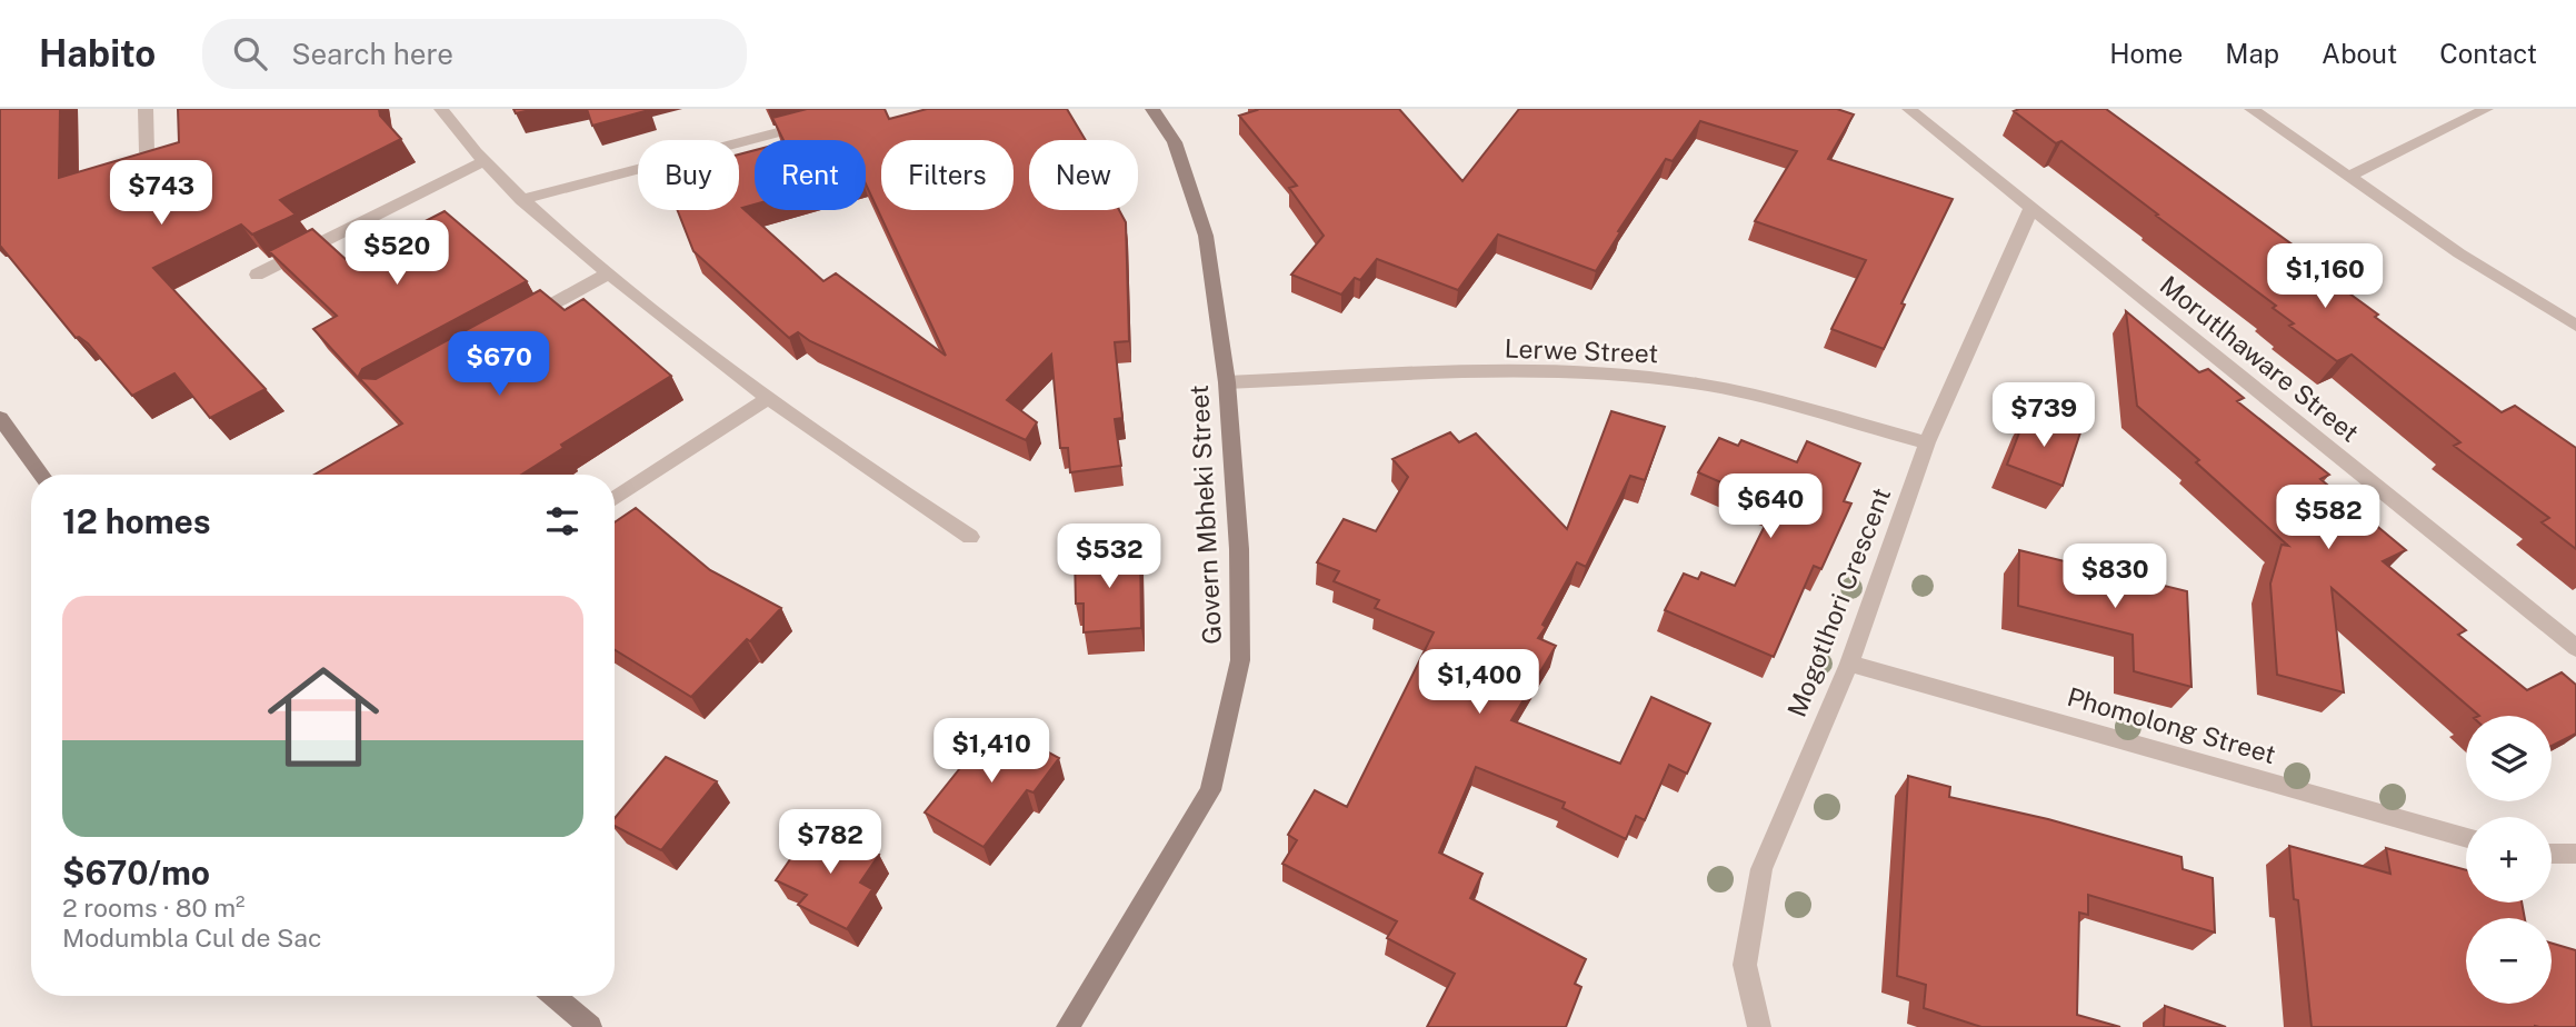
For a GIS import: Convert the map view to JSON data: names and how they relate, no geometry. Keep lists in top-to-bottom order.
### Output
{
  "streets": {
    "street": [
      "Lerwe Street",
      "Morutlhaware Street",
      "Govern Mbheki Street",
      "Mogotlhori Crescent",
      "Phomolong Street"
    ]
  },
  "crossings": [
    ["Lerwe Street", "Govern Mbheki Street"],
    ["Lerwe Street", "Mogotlhori Crescent"],
    ["Morutlhaware Street", "Mogotlhori Crescent"],
    ["Mogotlhori Crescent", "Phomolong Street"]
  ],
  "page": {
    "header": "Habito",
    "search": "Search here",
    "nav": [
      "Home",
      "Map",
      "About",
      "Contact"
    ],
    "chip": [
      "Buy",
      "Rent",
      "Filters",
      "New"
    ],
    "price": [
      "$743",
      "$520",
      "$1,160",
      "$670",
      "$739",
      "$640",
      "$582",
      "$532",
      "$830",
      "$1,400",
      "$1,410",
      "$782"
    ],
    "heading": "12 homes",
    "list": [
      {
        "name": "$670/mo",
        "note": "2 rooms · 80 m² · Modumbla Cul de Sac"
      }
    ],
    "map_buttons": ["+", "−"]
  }
}
